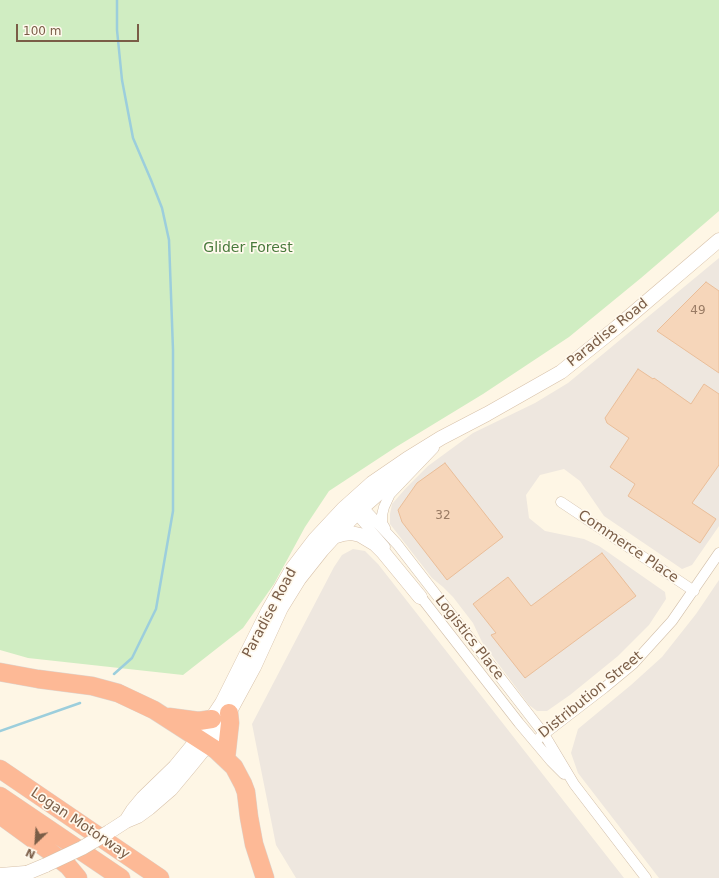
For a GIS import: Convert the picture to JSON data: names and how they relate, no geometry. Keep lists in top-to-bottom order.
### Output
{
  "streets": {
    "highway": ["Logan Motorway"],
    "street": [
      "Paradise Road",
      "Commerce Place",
      "Logistics Place",
      "Distribution Street"
    ]
  },
  "crossings": [
    ["Paradise Road", "Logistics Place"],
    ["Commerce Place", "Distribution Street"],
    ["Logistics Place", "Distribution Street"]
  ],
  "parks": ["Glider Forest"],
  "house_numbers": ["49", "32"],
  "scale_bar": "100 m",
  "north": "bottom left"
}
